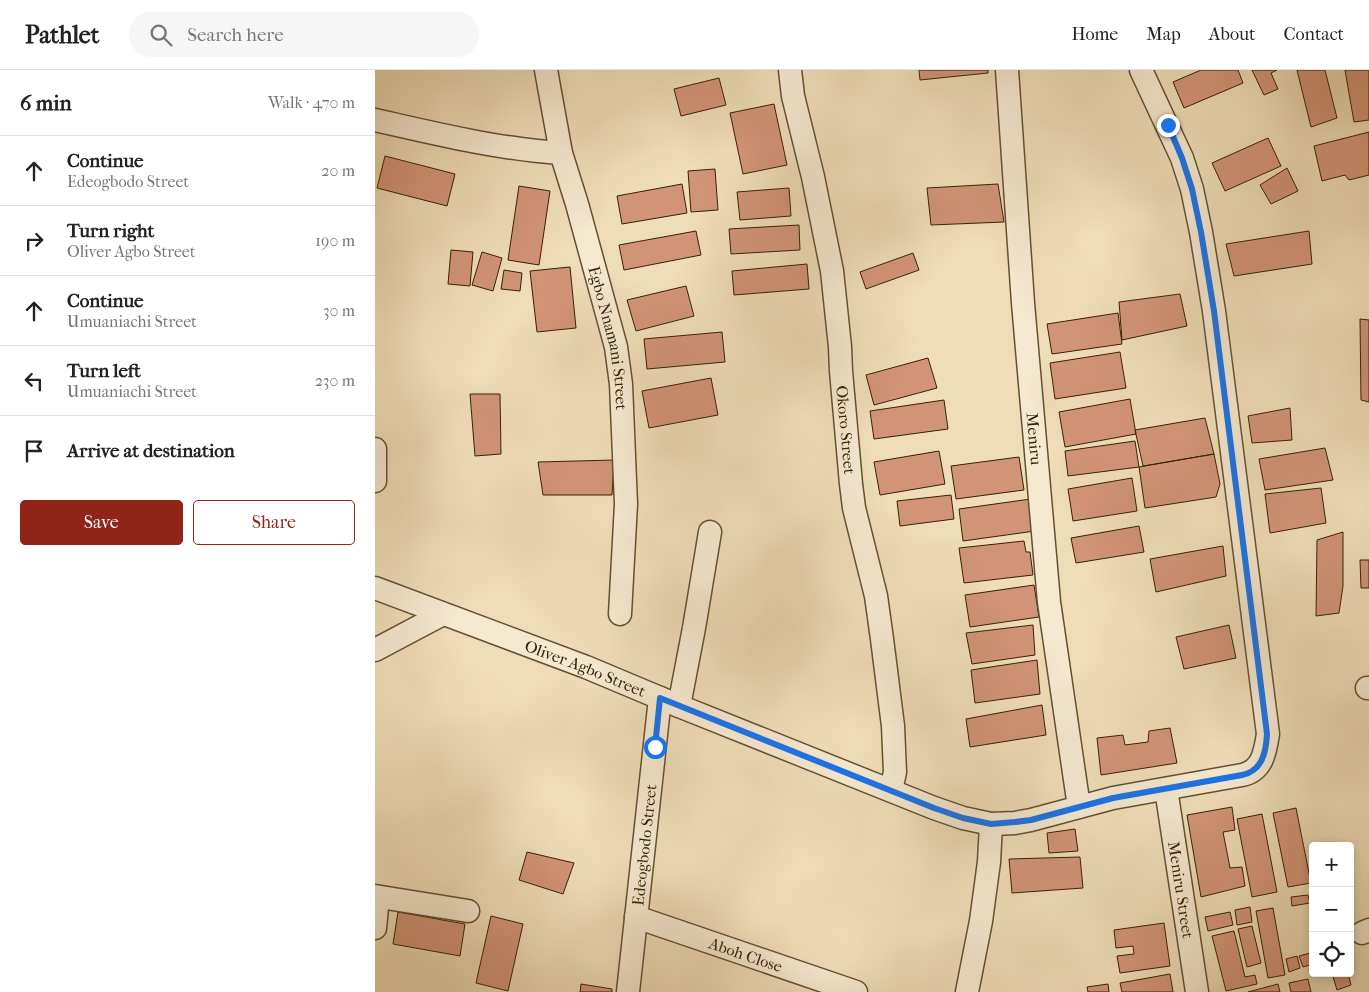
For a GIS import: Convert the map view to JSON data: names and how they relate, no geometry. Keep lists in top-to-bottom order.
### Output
{
  "streets": {
    "street": [
      "Egbo Nnamani Street",
      "Okoro Street",
      "Meniru",
      "Oliver Agbo Street",
      "Edeogbodo Street",
      "Meniru Street",
      "Aboh Close"
    ]
  },
  "crossings": [
    ["Okoro Street", "Oliver Agbo Street"],
    ["Meniru", "Oliver Agbo Street"],
    ["Oliver Agbo Street", "Edeogbodo Street"],
    ["Oliver Agbo Street", "Meniru Street"],
    ["Edeogbodo Street", "Aboh Close"]
  ],
  "page": {
    "header": "Pathlet",
    "search": "Search here",
    "nav": [
      "Home",
      "Map",
      "About",
      "Contact"
    ],
    "heading": ["6 min", "Walk · 470 m"],
    "list": [
      ["Continue", "Edeogbodo Street", "20 m"],
      ["Turn right", "Oliver Agbo Street", "190 m"],
      ["Continue", "Umuaniachi Street", "30 m"],
      ["Turn left", "Umuaniachi Street", "230 m"],
      "Arrive at destination"
    ],
    "buttons": ["Save", "Share"],
    "map_buttons": ["+", "−"]
  }
}
